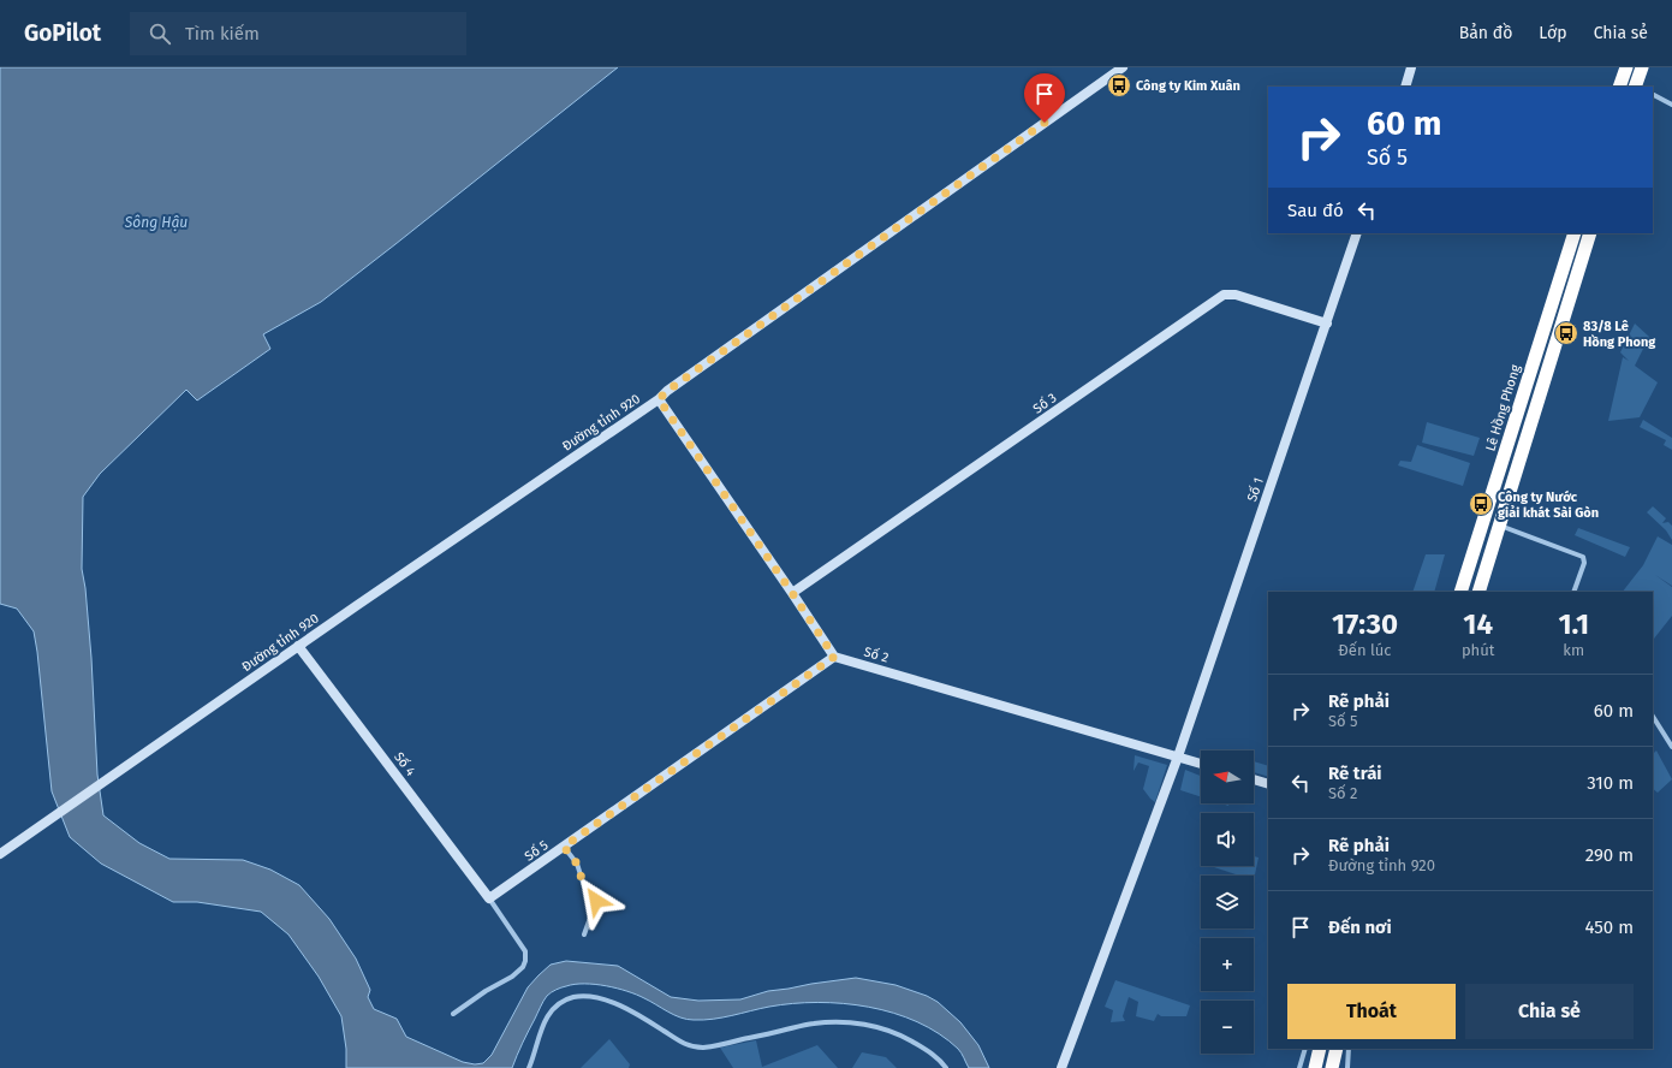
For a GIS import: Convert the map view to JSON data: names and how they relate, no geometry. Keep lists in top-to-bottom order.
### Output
{
  "streets": {
    "highway": ["Lê Hồng Phong"],
    "street": [
      "Số 3",
      "Đường tỉnh 920",
      "Số 1",
      "Số 2",
      "Số 4",
      "Số 5"
    ]
  },
  "crossings": [
    ["Số 3", "Số 1"],
    ["Đường tỉnh 920", "Số 4"],
    ["Số 1", "Số 2"],
    ["Số 2", "Số 5"],
    ["Số 4", "Số 5"]
  ],
  "water": ["Sông Hậu"],
  "places": {
    "bus stop": ["Công ty Kim Xuân", "83/8 Lê Hồng Phong", "Công ty Nước giải khát Sài Gòn"]
  },
  "north": "left",
  "page": {
    "header": "GoPilot",
    "search": "Tìm kiếm",
    "nav": ["Bản đồ", "Lớp", "Chia sẻ"],
    "turn": ["60 m", "Số 5"],
    "then": "Sau đó",
    "eta": [
      "17:30",
      "Đến lúc",
      "14",
      "phút",
      "1.1",
      "km"
    ],
    "list": [
      {
        "name": "Rẽ phải",
        "note": "Số 5",
        "value": "60 m"
      },
      {
        "name": "Rẽ trái",
        "note": "Số 2",
        "value": "310 m"
      },
      {
        "name": "Rẽ phải",
        "note": "Đường tỉnh 920",
        "value": "290 m"
      },
      {
        "name": "Đến nơi",
        "value": "450 m"
      }
    ],
    "map_buttons": ["+", "−"],
    "buttons": ["Thoát", "Chia sẻ"]
  }
}
